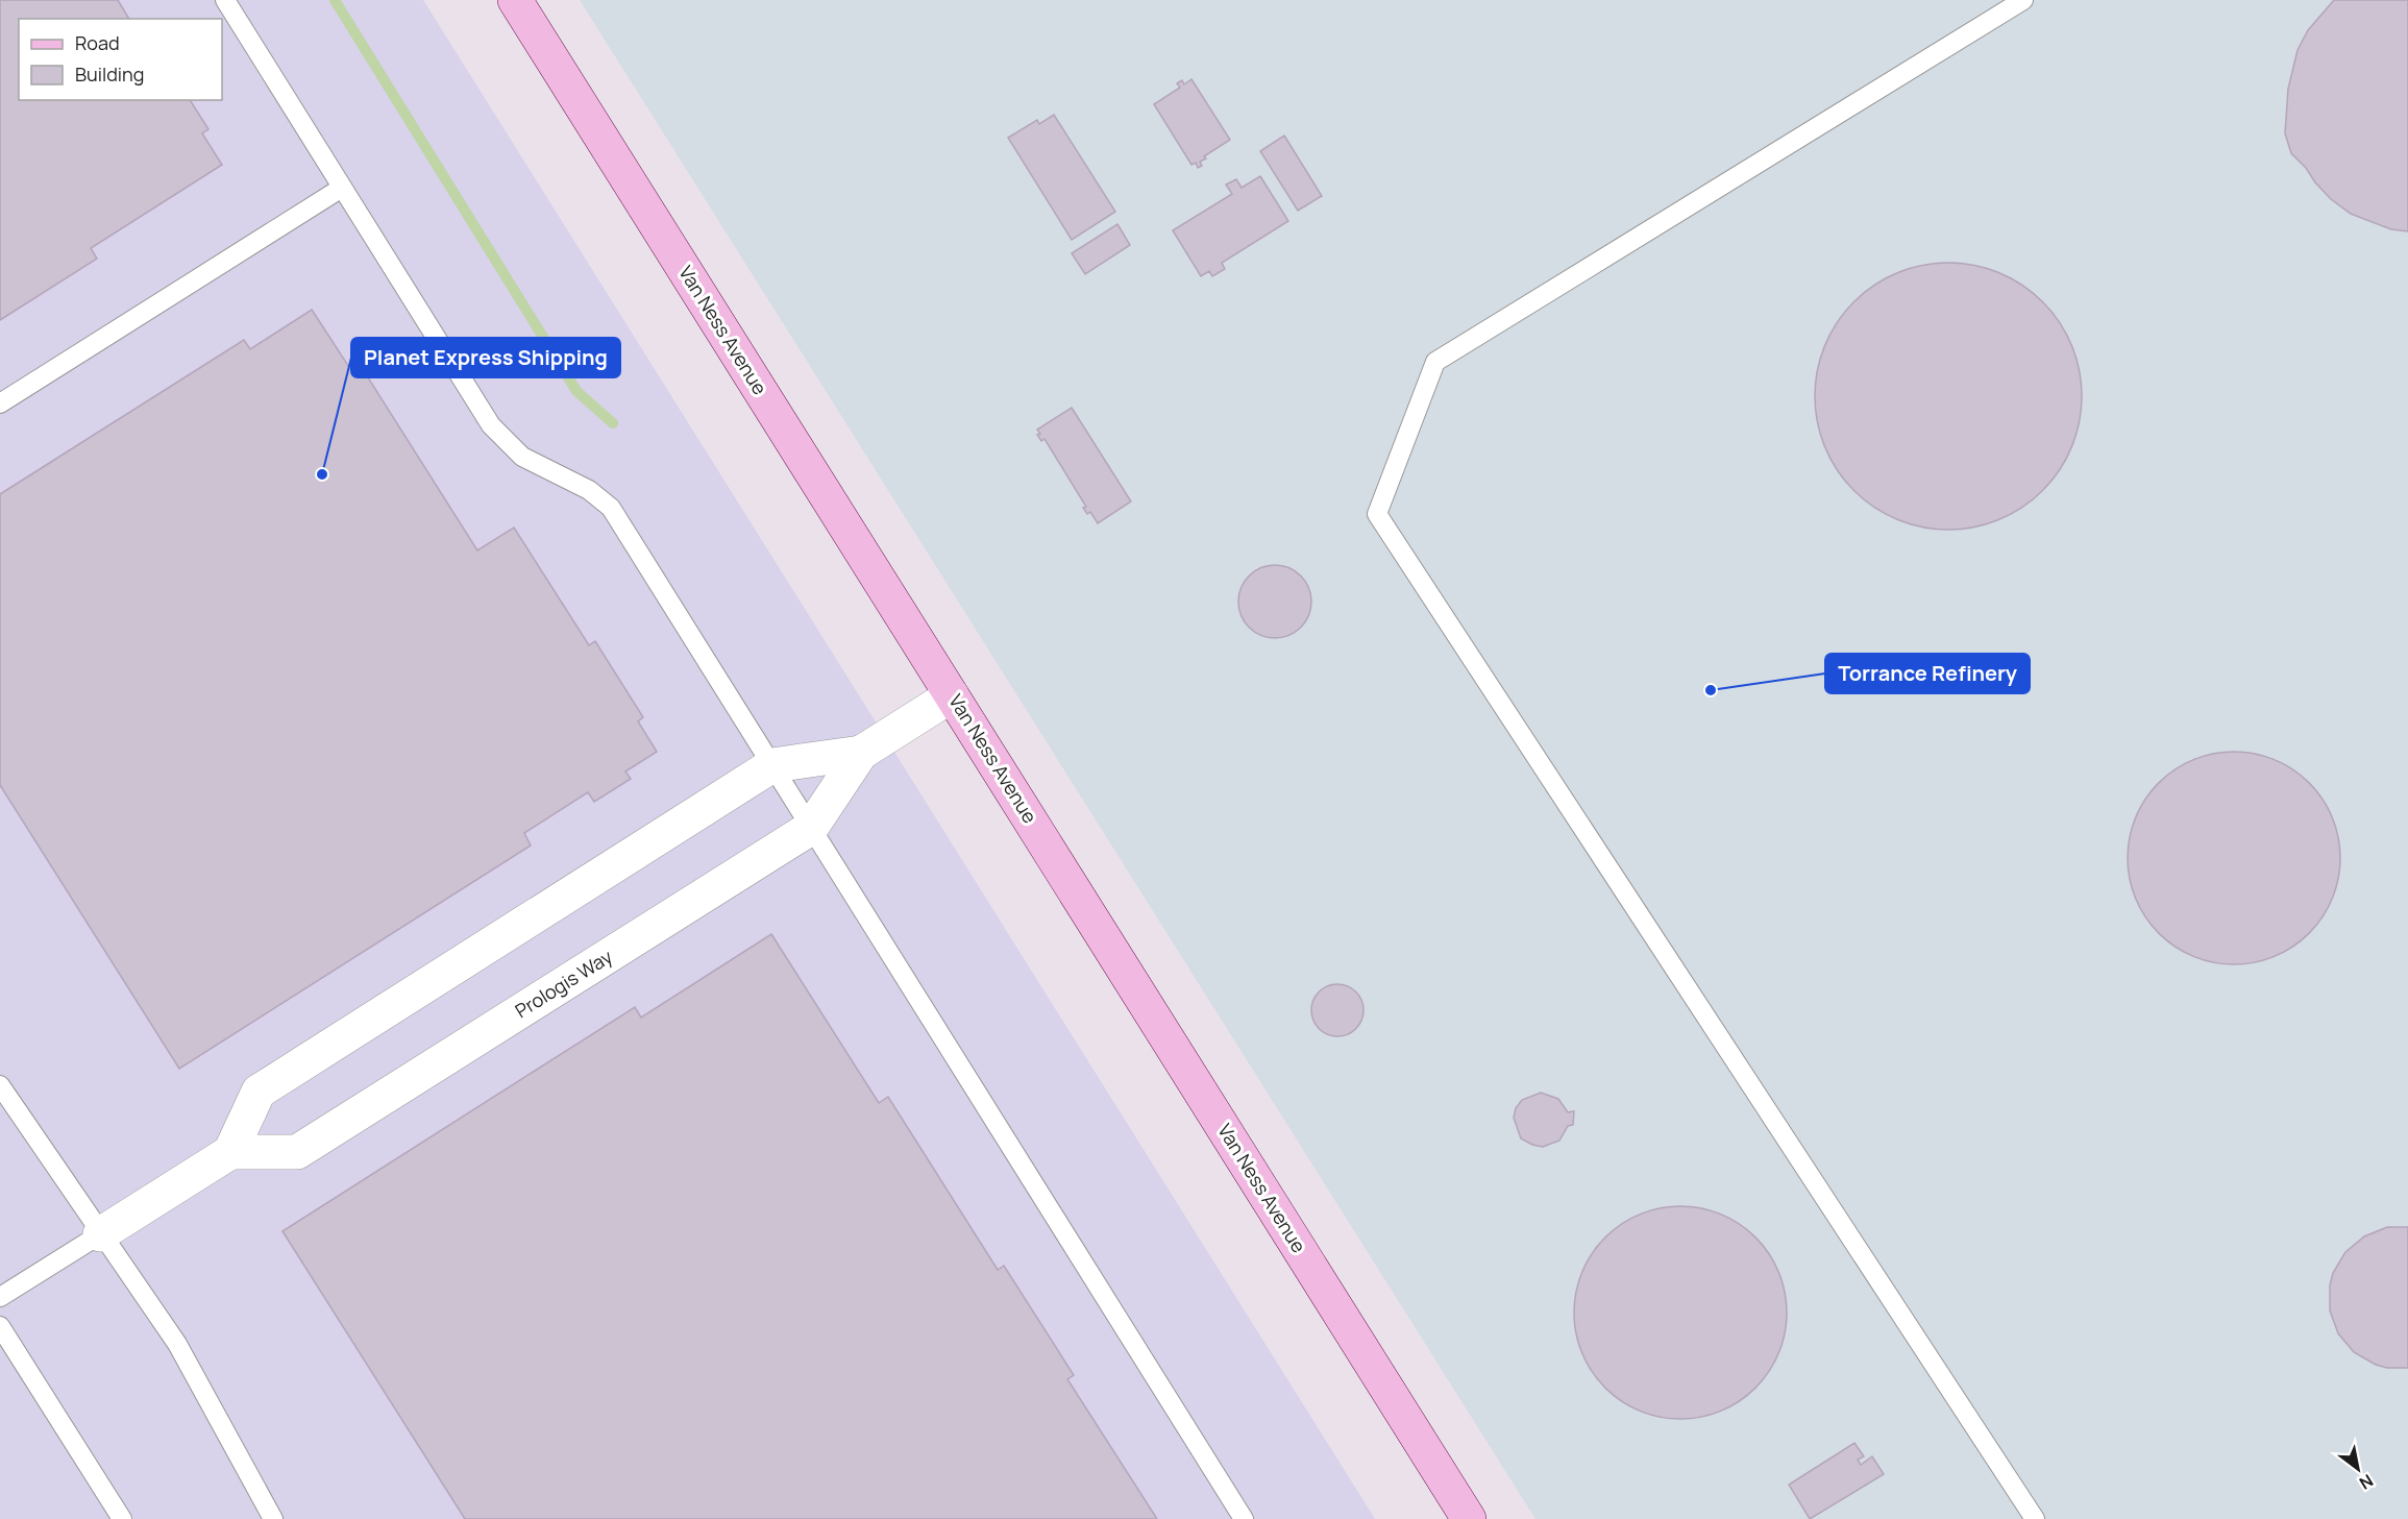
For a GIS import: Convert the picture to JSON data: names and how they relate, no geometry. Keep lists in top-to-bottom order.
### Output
{
  "streets": {
    "main road": ["Van Ness Avenue"],
    "street": ["Prologis Way"]
  },
  "crossings": [
    ["Van Ness Avenue", "Prologis Way"]
  ],
  "places": ["Planet Express Shipping", "Torrance Refinery"],
  "legend": ["Road", "Building"],
  "north": "bottom right"
}
